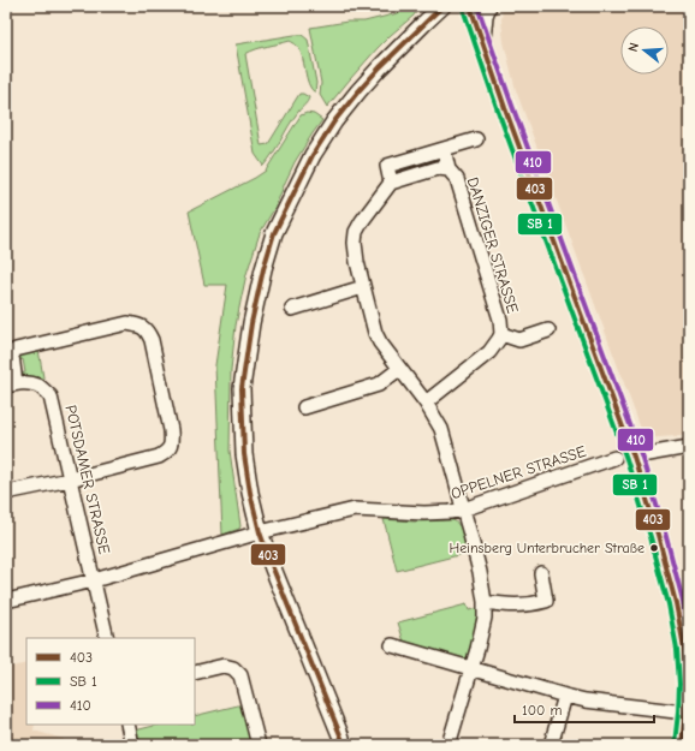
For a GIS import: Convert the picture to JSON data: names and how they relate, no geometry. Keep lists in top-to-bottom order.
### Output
{
  "streets": {
    "street": ["DANZIGER STRASSE", "OPPELNER STRASSE", "POTSDAMER STRASSE"]
  },
  "crossings": [
    ["OPPELNER STRASSE", "POTSDAMER STRASSE"]
  ],
  "places": ["Heinsberg Unterbrucher Straße"],
  "lines": ["transit line 403", "transit line 410"],
  "legend": ["403", "SB 1", "410"],
  "scale_bar": "100 m",
  "north": "left"
}
